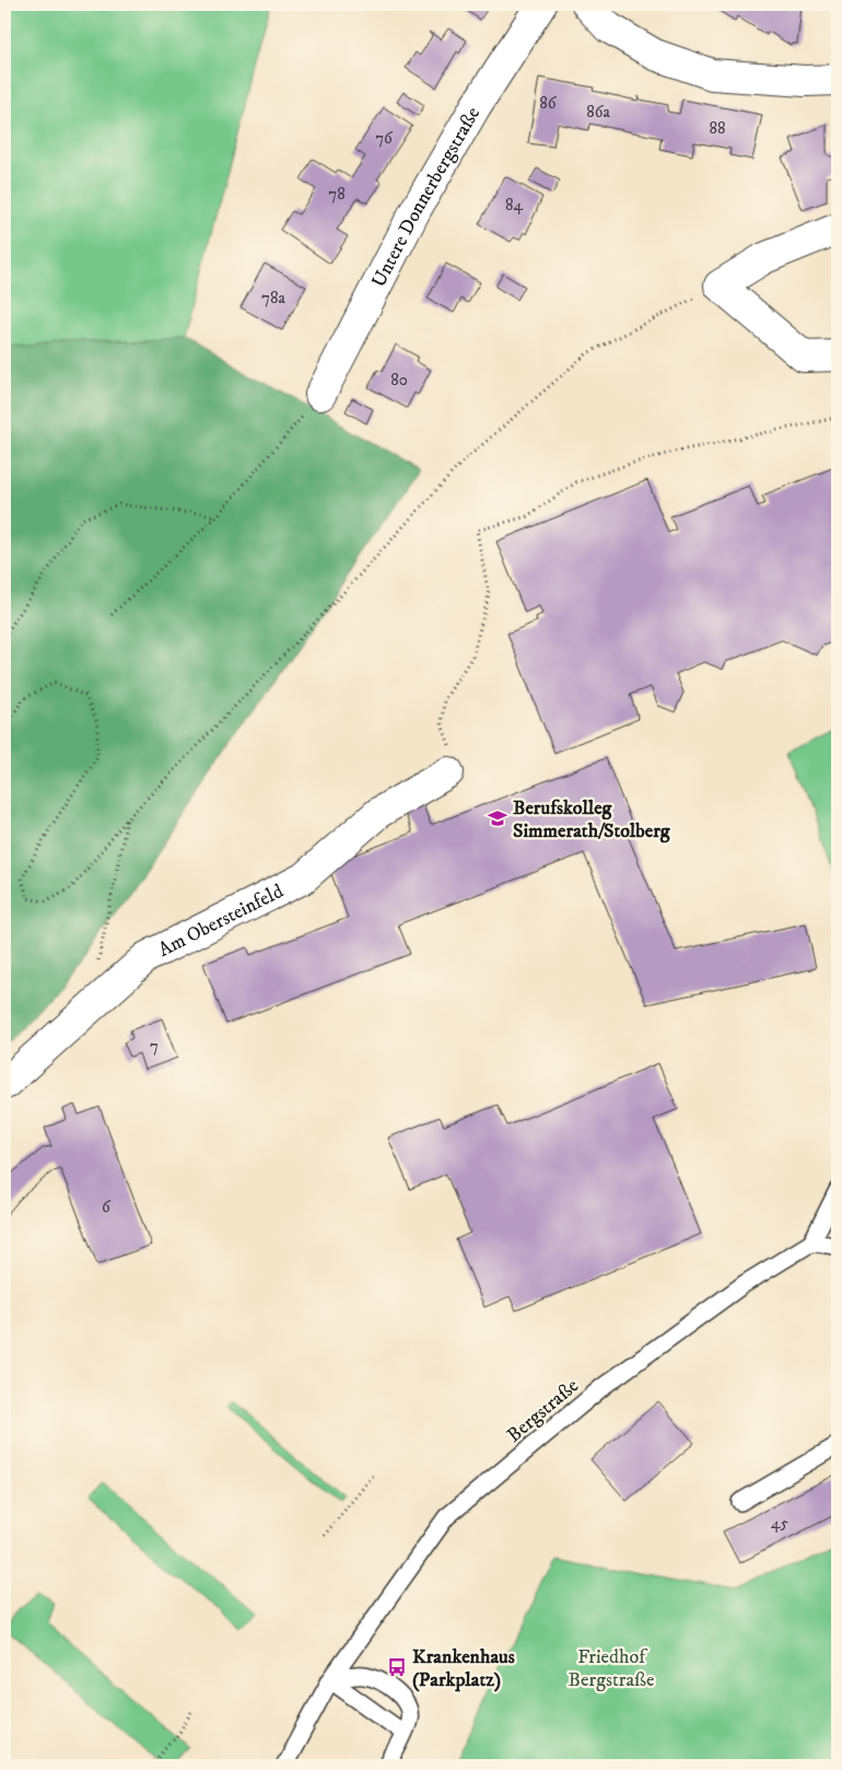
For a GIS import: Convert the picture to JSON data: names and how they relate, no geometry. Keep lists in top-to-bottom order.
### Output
{
  "streets": {
    "street": ["Untere Donnerbergstraße", "Am Obersteinfeld"],
    "lane": ["Bergstraße"]
  },
  "parks": ["Friedhof Bergstraße"],
  "places": {
    "school or university": ["Berufskolleg Simmerath/Stolberg"],
    "bus stop": ["Krankenhaus (Parkplatz)"]
  },
  "house_numbers": [
    "86",
    "86a",
    "88",
    "76",
    "78",
    "84",
    "78a",
    "80",
    "7",
    "6",
    "45"
  ]
}
